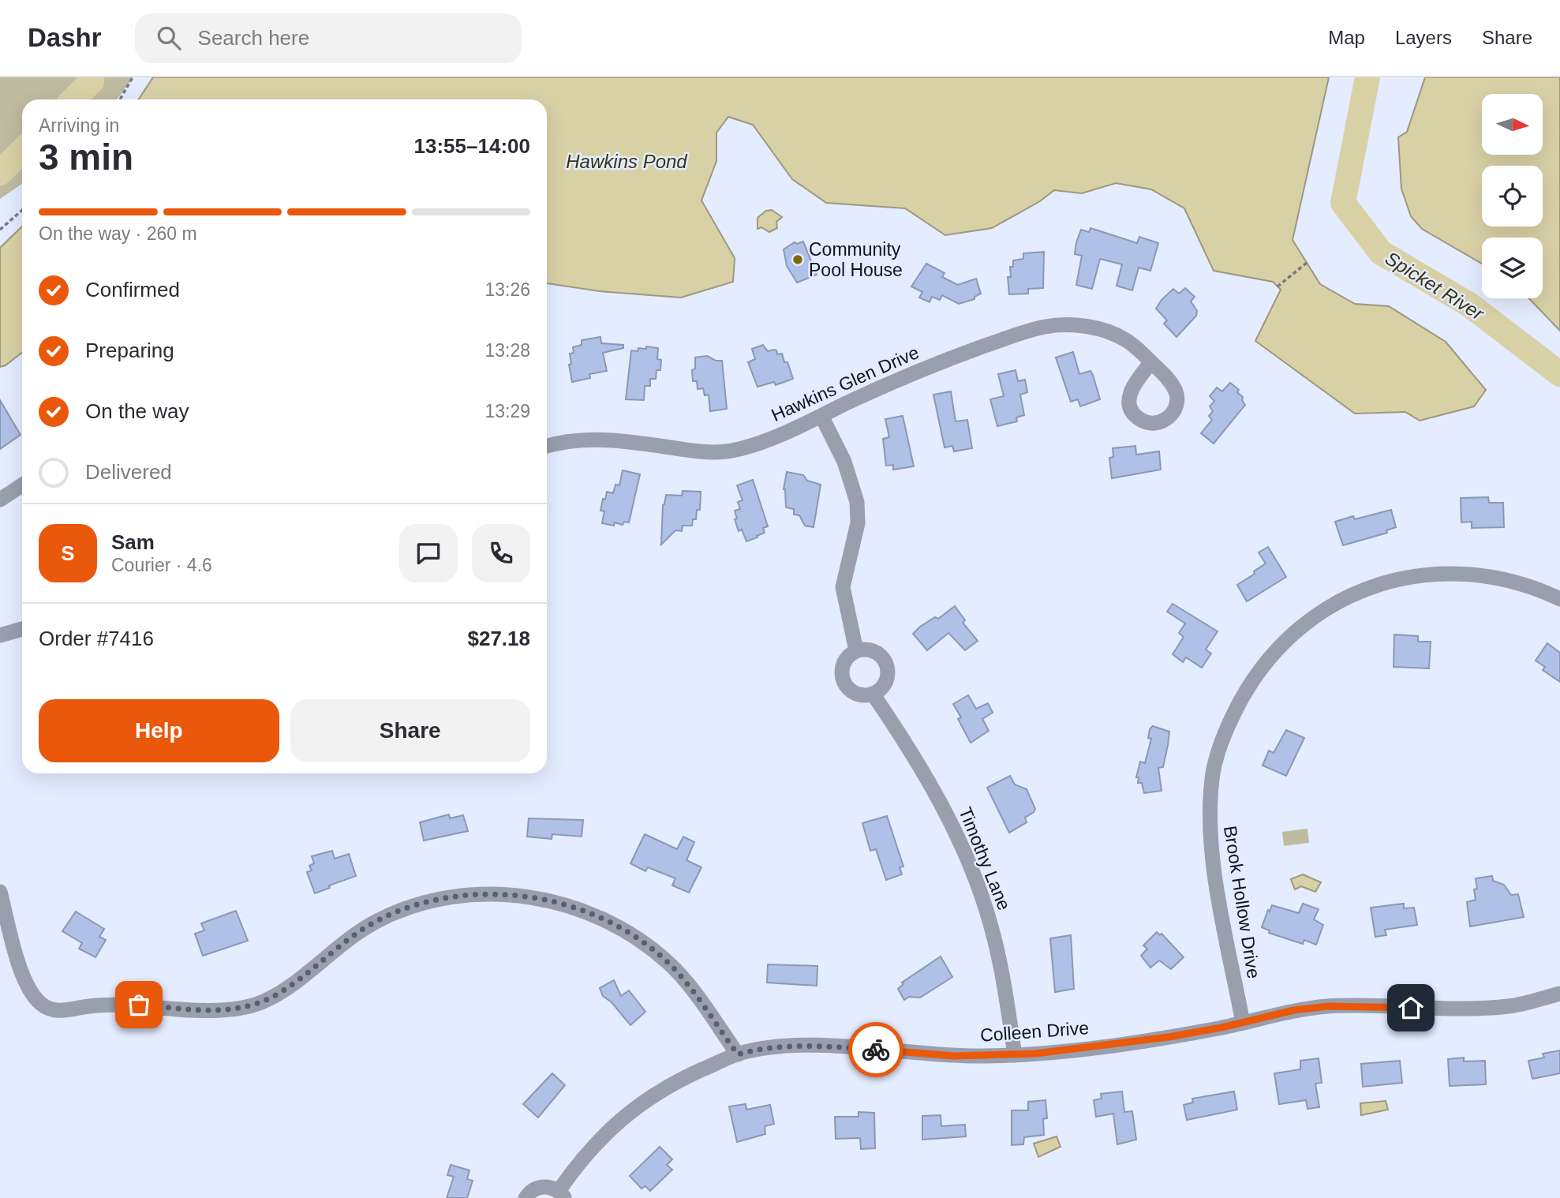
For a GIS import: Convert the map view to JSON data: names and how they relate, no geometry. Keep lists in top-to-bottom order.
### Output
{
  "streets": {
    "street": [
      "Hawkins Glen Drive",
      "Timothy Lane",
      "Brook Hollow Drive",
      "Colleen Drive"
    ]
  },
  "crossings": [
    ["Timothy Lane", "Colleen Drive"],
    ["Brook Hollow Drive", "Colleen Drive"]
  ],
  "water": ["Hawkins Pond", "Spicket River"],
  "places": ["Community Pool House"],
  "north": "right",
  "page": {
    "header": "Dashr",
    "search": "Search here",
    "nav": ["Map", "Layers", "Share"],
    "heading": ["3 min", "Arriving in", "13:55–14:00"],
    "panel": [
      "Sam",
      "Courier · 4.6",
      "Order #7416",
      "$27.18"
    ],
    "bar": "On the way · 260 m",
    "list": [
      ["Confirmed", "13:26"],
      ["Preparing", "13:28"],
      ["On the way", "13:29"],
      "Delivered"
    ],
    "round": "S",
    "buttons": ["Help", "Share"]
  }
}
